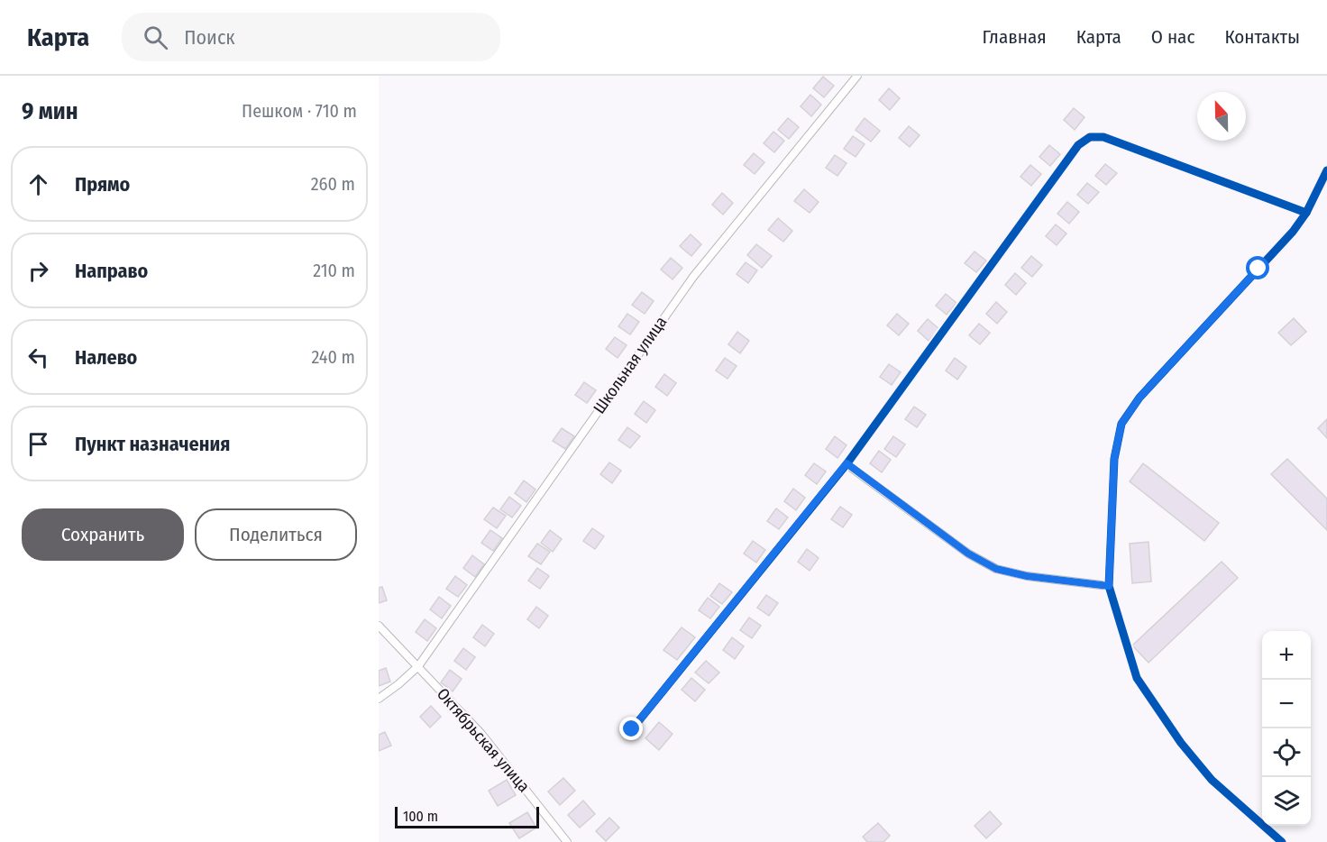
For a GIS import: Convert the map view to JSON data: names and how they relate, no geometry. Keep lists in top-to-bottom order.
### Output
{
  "streets": {
    "street": ["Школьная улица", "Октябрьская улица"]
  },
  "crossings": [
    ["Школьная улица", "Октябрьская улица"]
  ],
  "scale_bar": "100 m",
  "north": "top",
  "page": {
    "header": "Карта",
    "search": "Поиск",
    "nav": [
      "Главная",
      "Карта",
      "О нас",
      "Контакты"
    ],
    "heading": ["9 мин", "Пешком · 710 m"],
    "list": [
      ["Прямо", "260 m"],
      ["Направо", "210 m"],
      ["Налево", "240 m"],
      "Пункт назначения"
    ],
    "buttons": ["Сохранить", "Поделиться"],
    "map_buttons": ["+", "−"],
    "scale": "100 m"
  }
}
